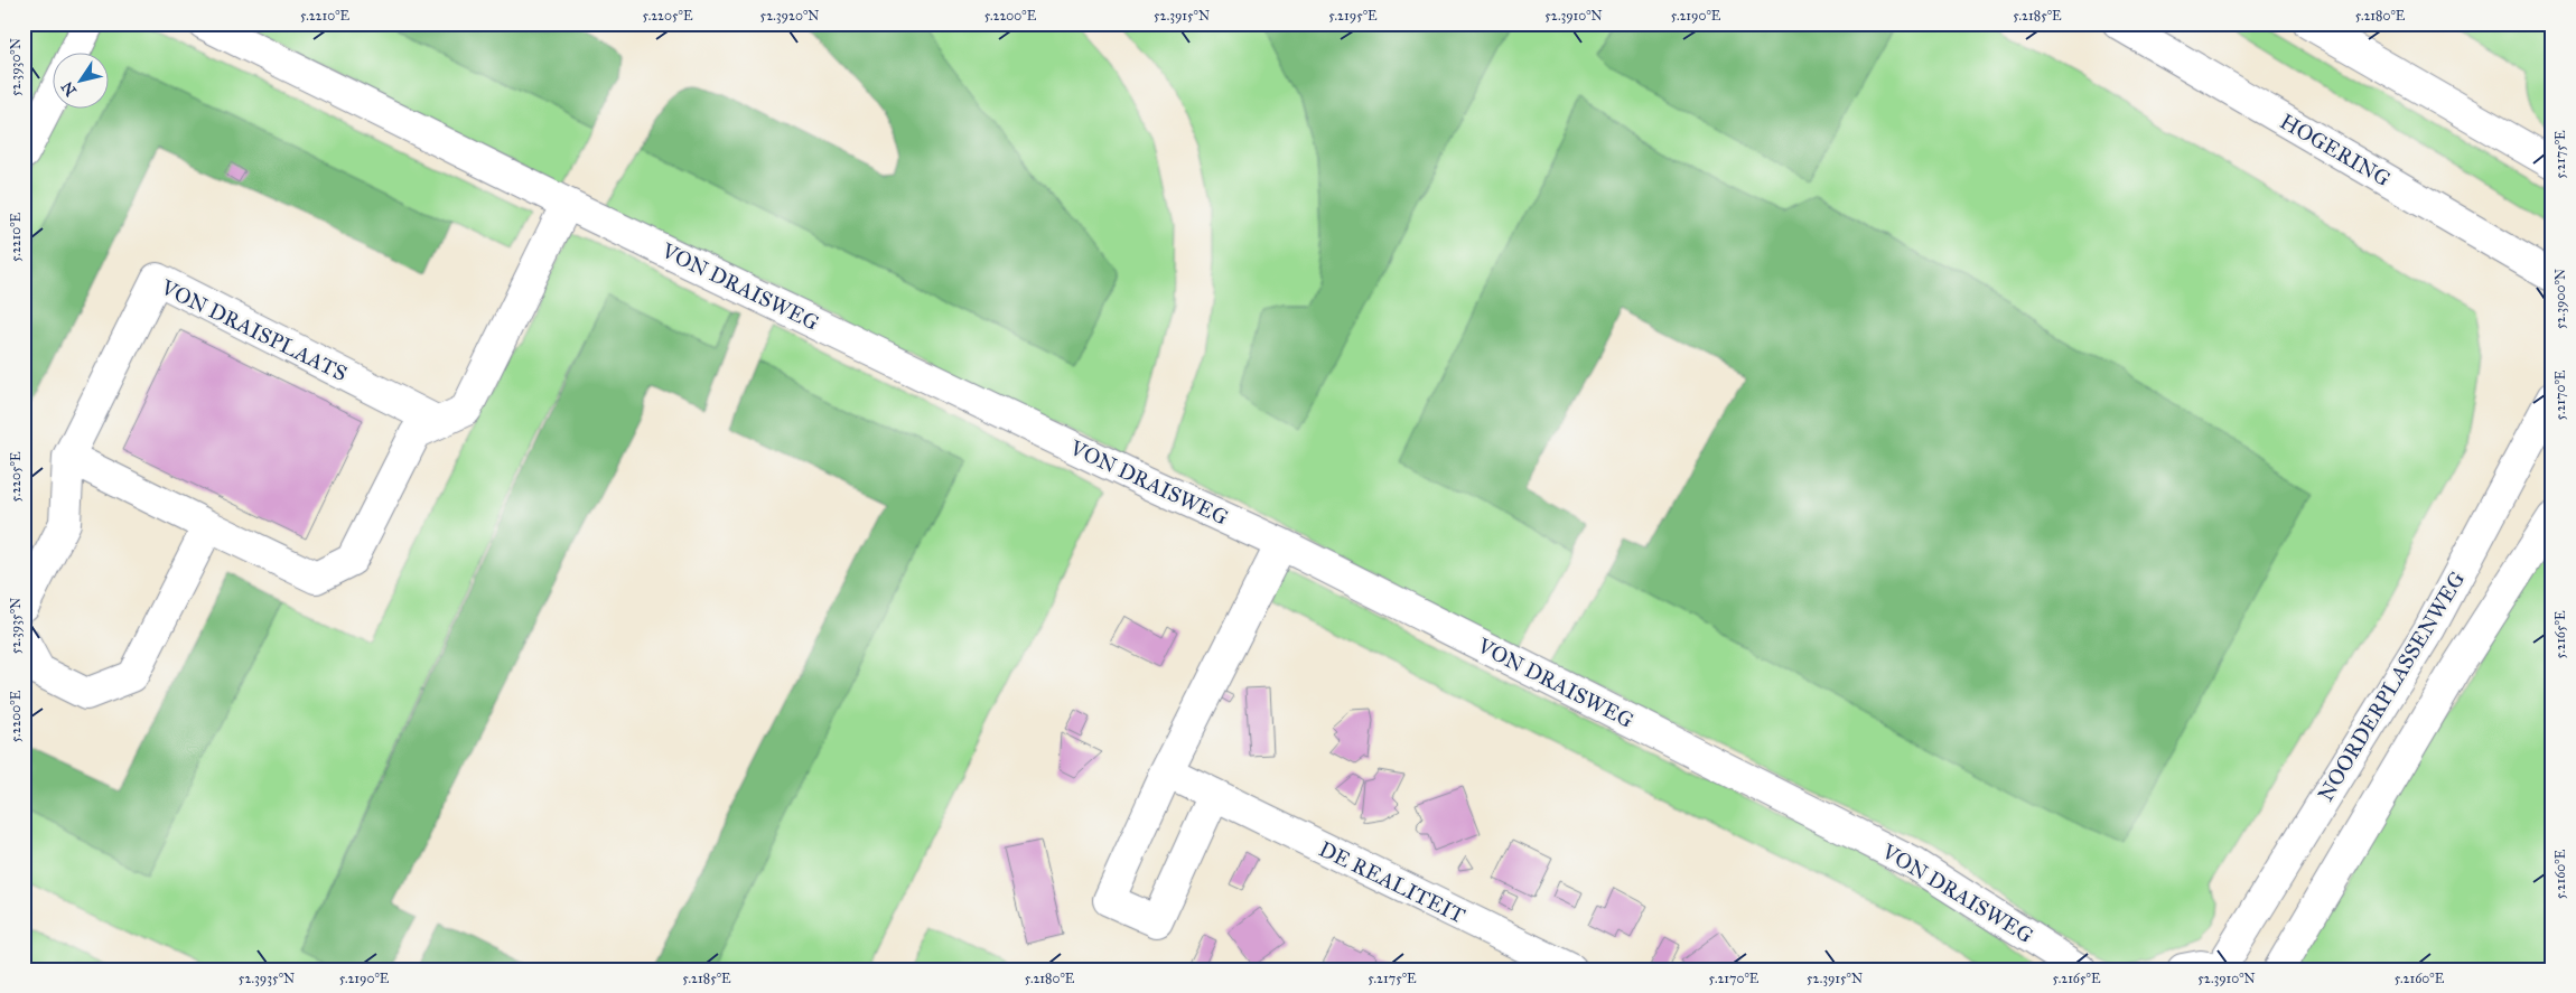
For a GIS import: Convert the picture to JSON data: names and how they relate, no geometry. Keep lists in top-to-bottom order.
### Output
{
  "streets": {
    "main road": [
      "HOGERING",
      "VON DRAISWEG",
      "VON DRAISPLAATS",
      "NOORDERPLASSENWEG",
      "DE REALITEIT"
    ]
  },
  "north": "bottom left",
  "coordinates": [
    "5.2210°E",
    "5.2205°E",
    "52.3920°N",
    "5.2200°E",
    "52.3915°N",
    "5.2195°E",
    "52.3910°N",
    "5.2190°E",
    "5.2185°E",
    "5.2180°E",
    "52.3930°N",
    "5.2175°E",
    "52.3900°N",
    "5.2170°E",
    "52.3935°N",
    "5.2165°E",
    "5.2160°E"
  ]
}
